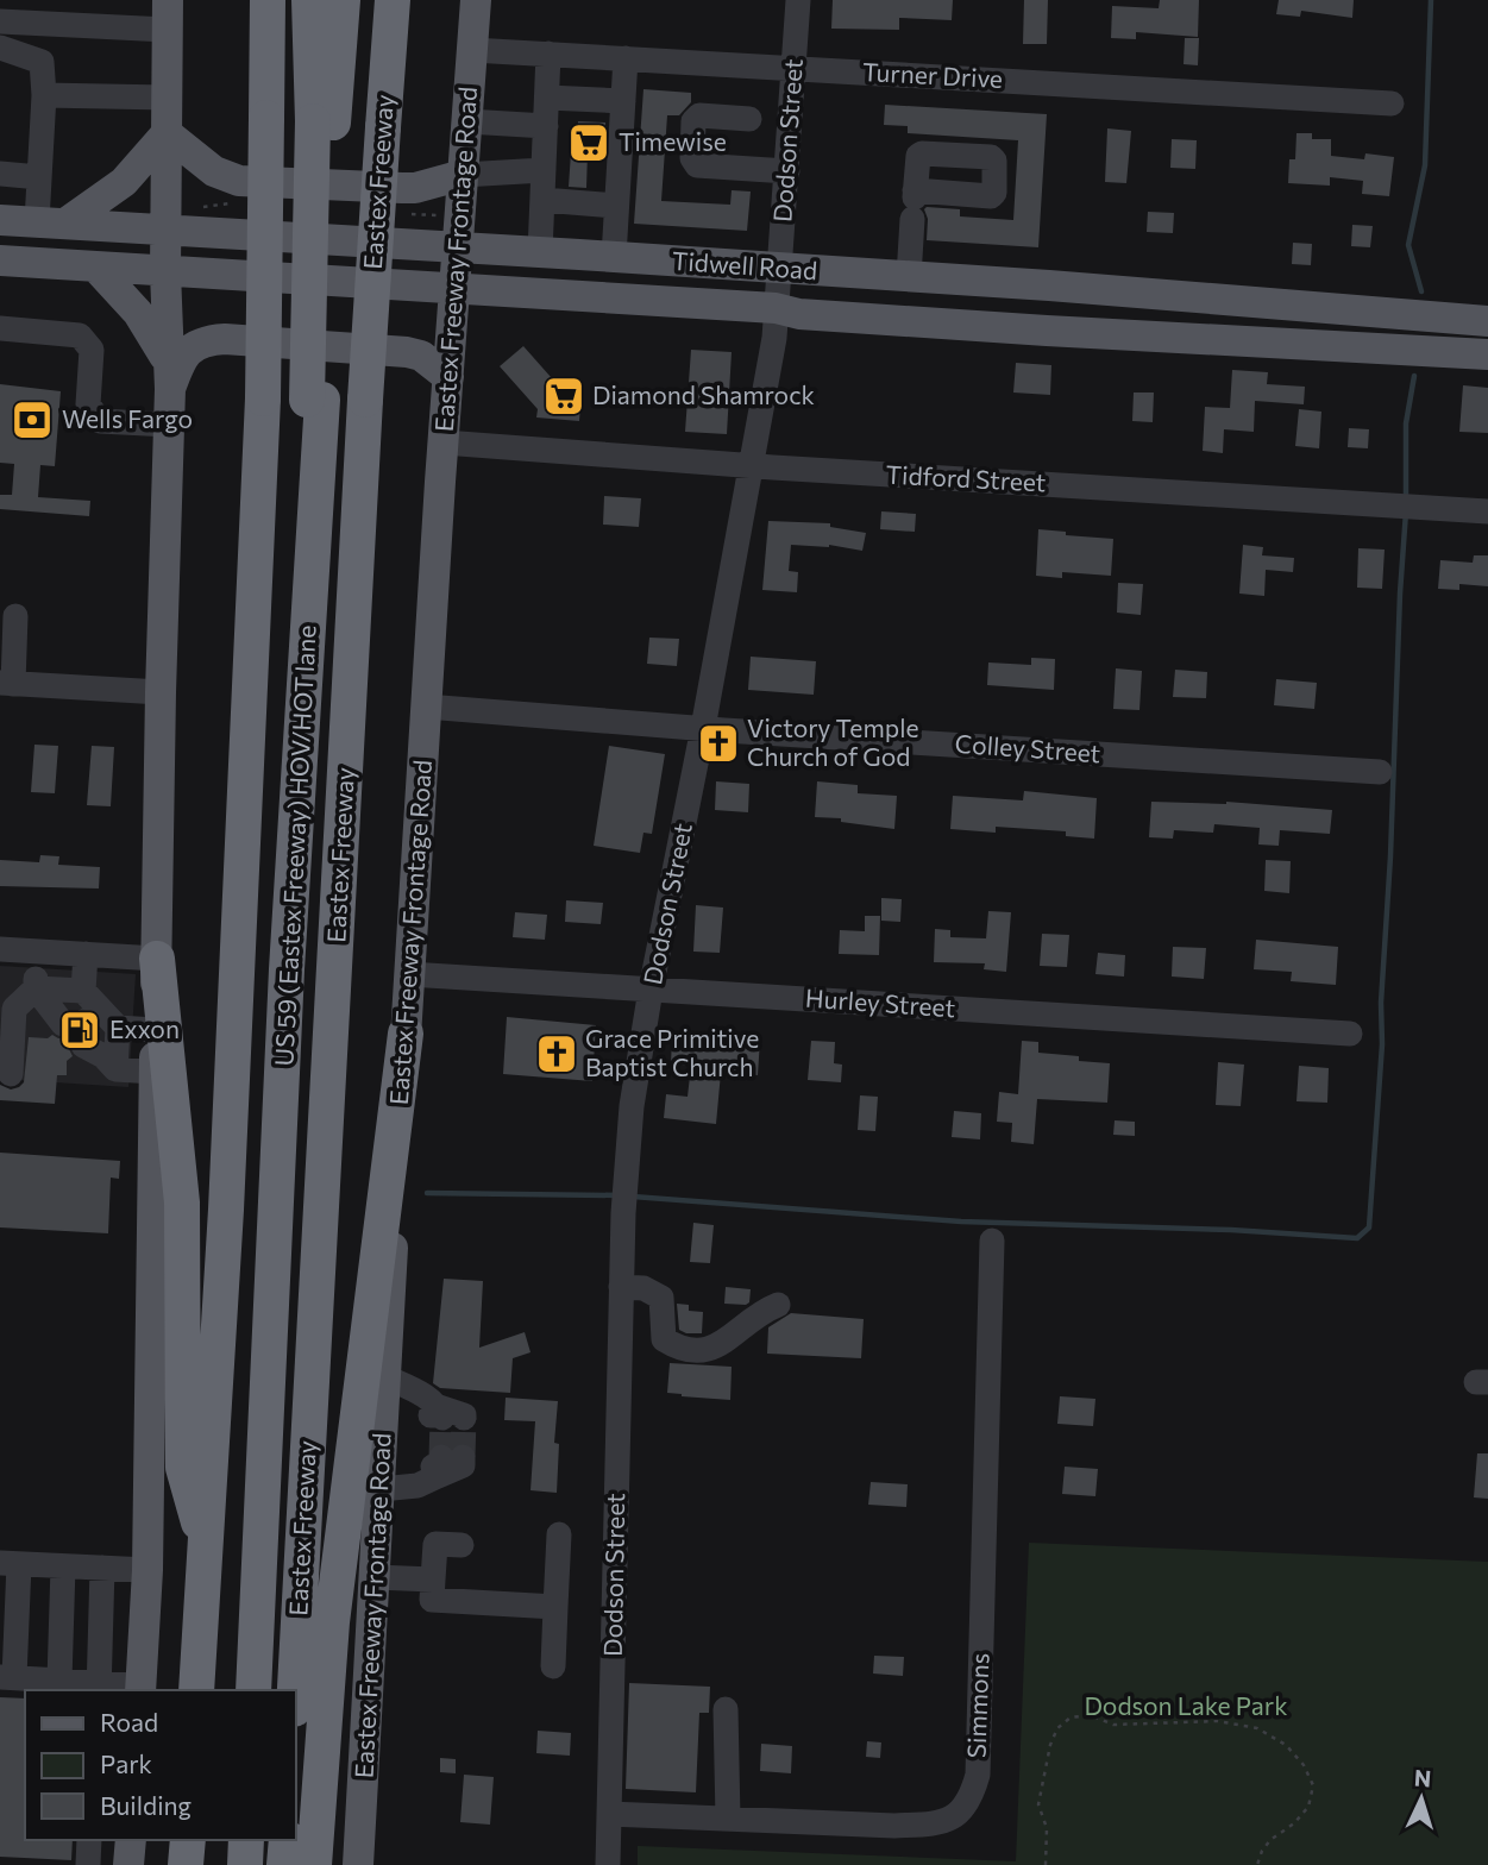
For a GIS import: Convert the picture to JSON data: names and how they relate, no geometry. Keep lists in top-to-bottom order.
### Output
{
  "streets": {
    "highway": ["Eastex Freeway", "US 59 (Eastex Freeway) HOV/HOT lane"],
    "main road": ["Eastex Freeway Frontage Road", "Tidwell Road"],
    "street": [
      "Turner Drive",
      "Dodson Street",
      "Tidford Street",
      "Colley Street",
      "Hurley Street",
      "Simmons"
    ]
  },
  "crossings": [
    ["Turner Drive", "Dodson Street"],
    ["Turner Drive", "Eastex Freeway Frontage Road"],
    ["Dodson Street", "Tidwell Road"],
    ["Dodson Street", "Tidford Street"],
    ["Dodson Street", "Colley Street"],
    ["Dodson Street", "Hurley Street"],
    ["Dodson Street", "Simmons"],
    ["Eastex Freeway", "US 59 (Eastex Freeway) HOV/HOT lane"],
    ["Eastex Freeway Frontage Road", "Tidwell Road"],
    ["Eastex Freeway Frontage Road", "Tidford Street"],
    ["Eastex Freeway Frontage Road", "Colley Street"],
    ["Eastex Freeway Frontage Road", "Hurley Street"]
  ],
  "parks": ["Dodson Lake Park"],
  "places": {
    "supermarket": ["Timewise", "Diamond Shamrock"],
    "bank": ["Wells Fargo"],
    "church": ["Victory Temple Church of God", "Grace Primitive Baptist Church"],
    "fuel station": ["Exxon"]
  },
  "legend": ["Road", "Park", "Building"],
  "north": "top"
}
